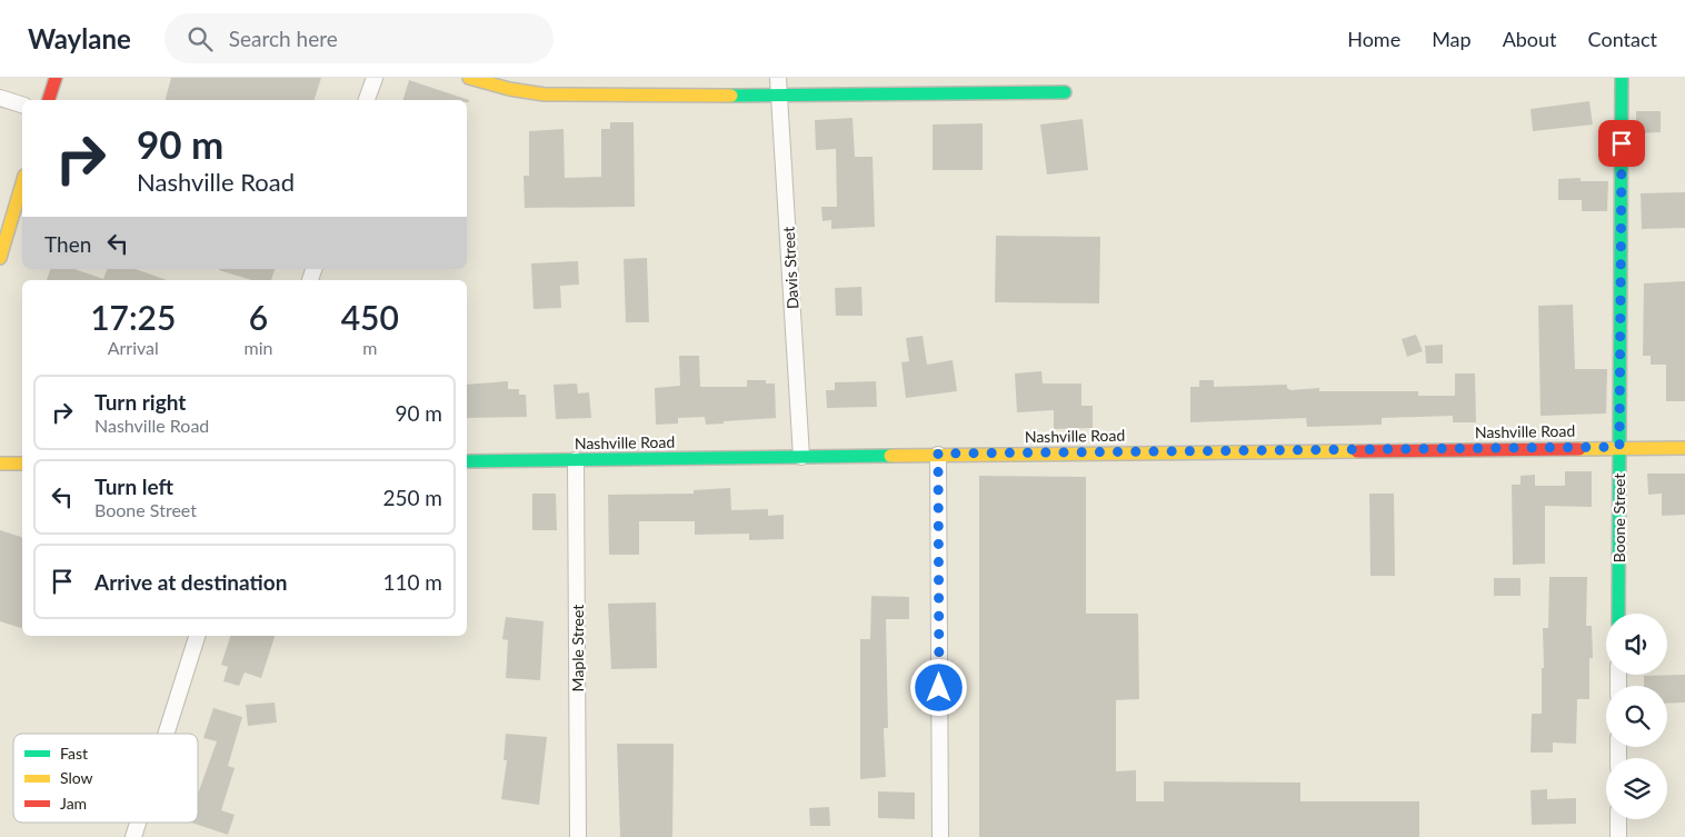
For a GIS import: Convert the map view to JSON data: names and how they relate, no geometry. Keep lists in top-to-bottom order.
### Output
{
  "streets": {
    "main road": ["Nashville Road", "Boone Street"],
    "street": ["Davis Street", "Maple Street"]
  },
  "crossings": [
    ["Davis Street", "Nashville Road"],
    ["Nashville Road", "Boone Street"],
    ["Nashville Road", "Maple Street"]
  ],
  "legend": ["Fast", "Slow", "Jam"],
  "page": {
    "header": "Waylane",
    "search": "Search here",
    "nav": [
      "Home",
      "Map",
      "About",
      "Contact"
    ],
    "turn": ["90 m", "Nashville Road"],
    "then": "Then",
    "eta": [
      "17:25",
      "Arrival",
      "6",
      "min",
      "450",
      "m"
    ],
    "list": [
      {
        "name": "Turn right",
        "note": "Nashville Road",
        "value": "90 m"
      },
      {
        "name": "Turn left",
        "note": "Boone Street",
        "value": "250 m"
      },
      {
        "name": "Arrive at destination",
        "value": "110 m"
      }
    ]
  }
}
